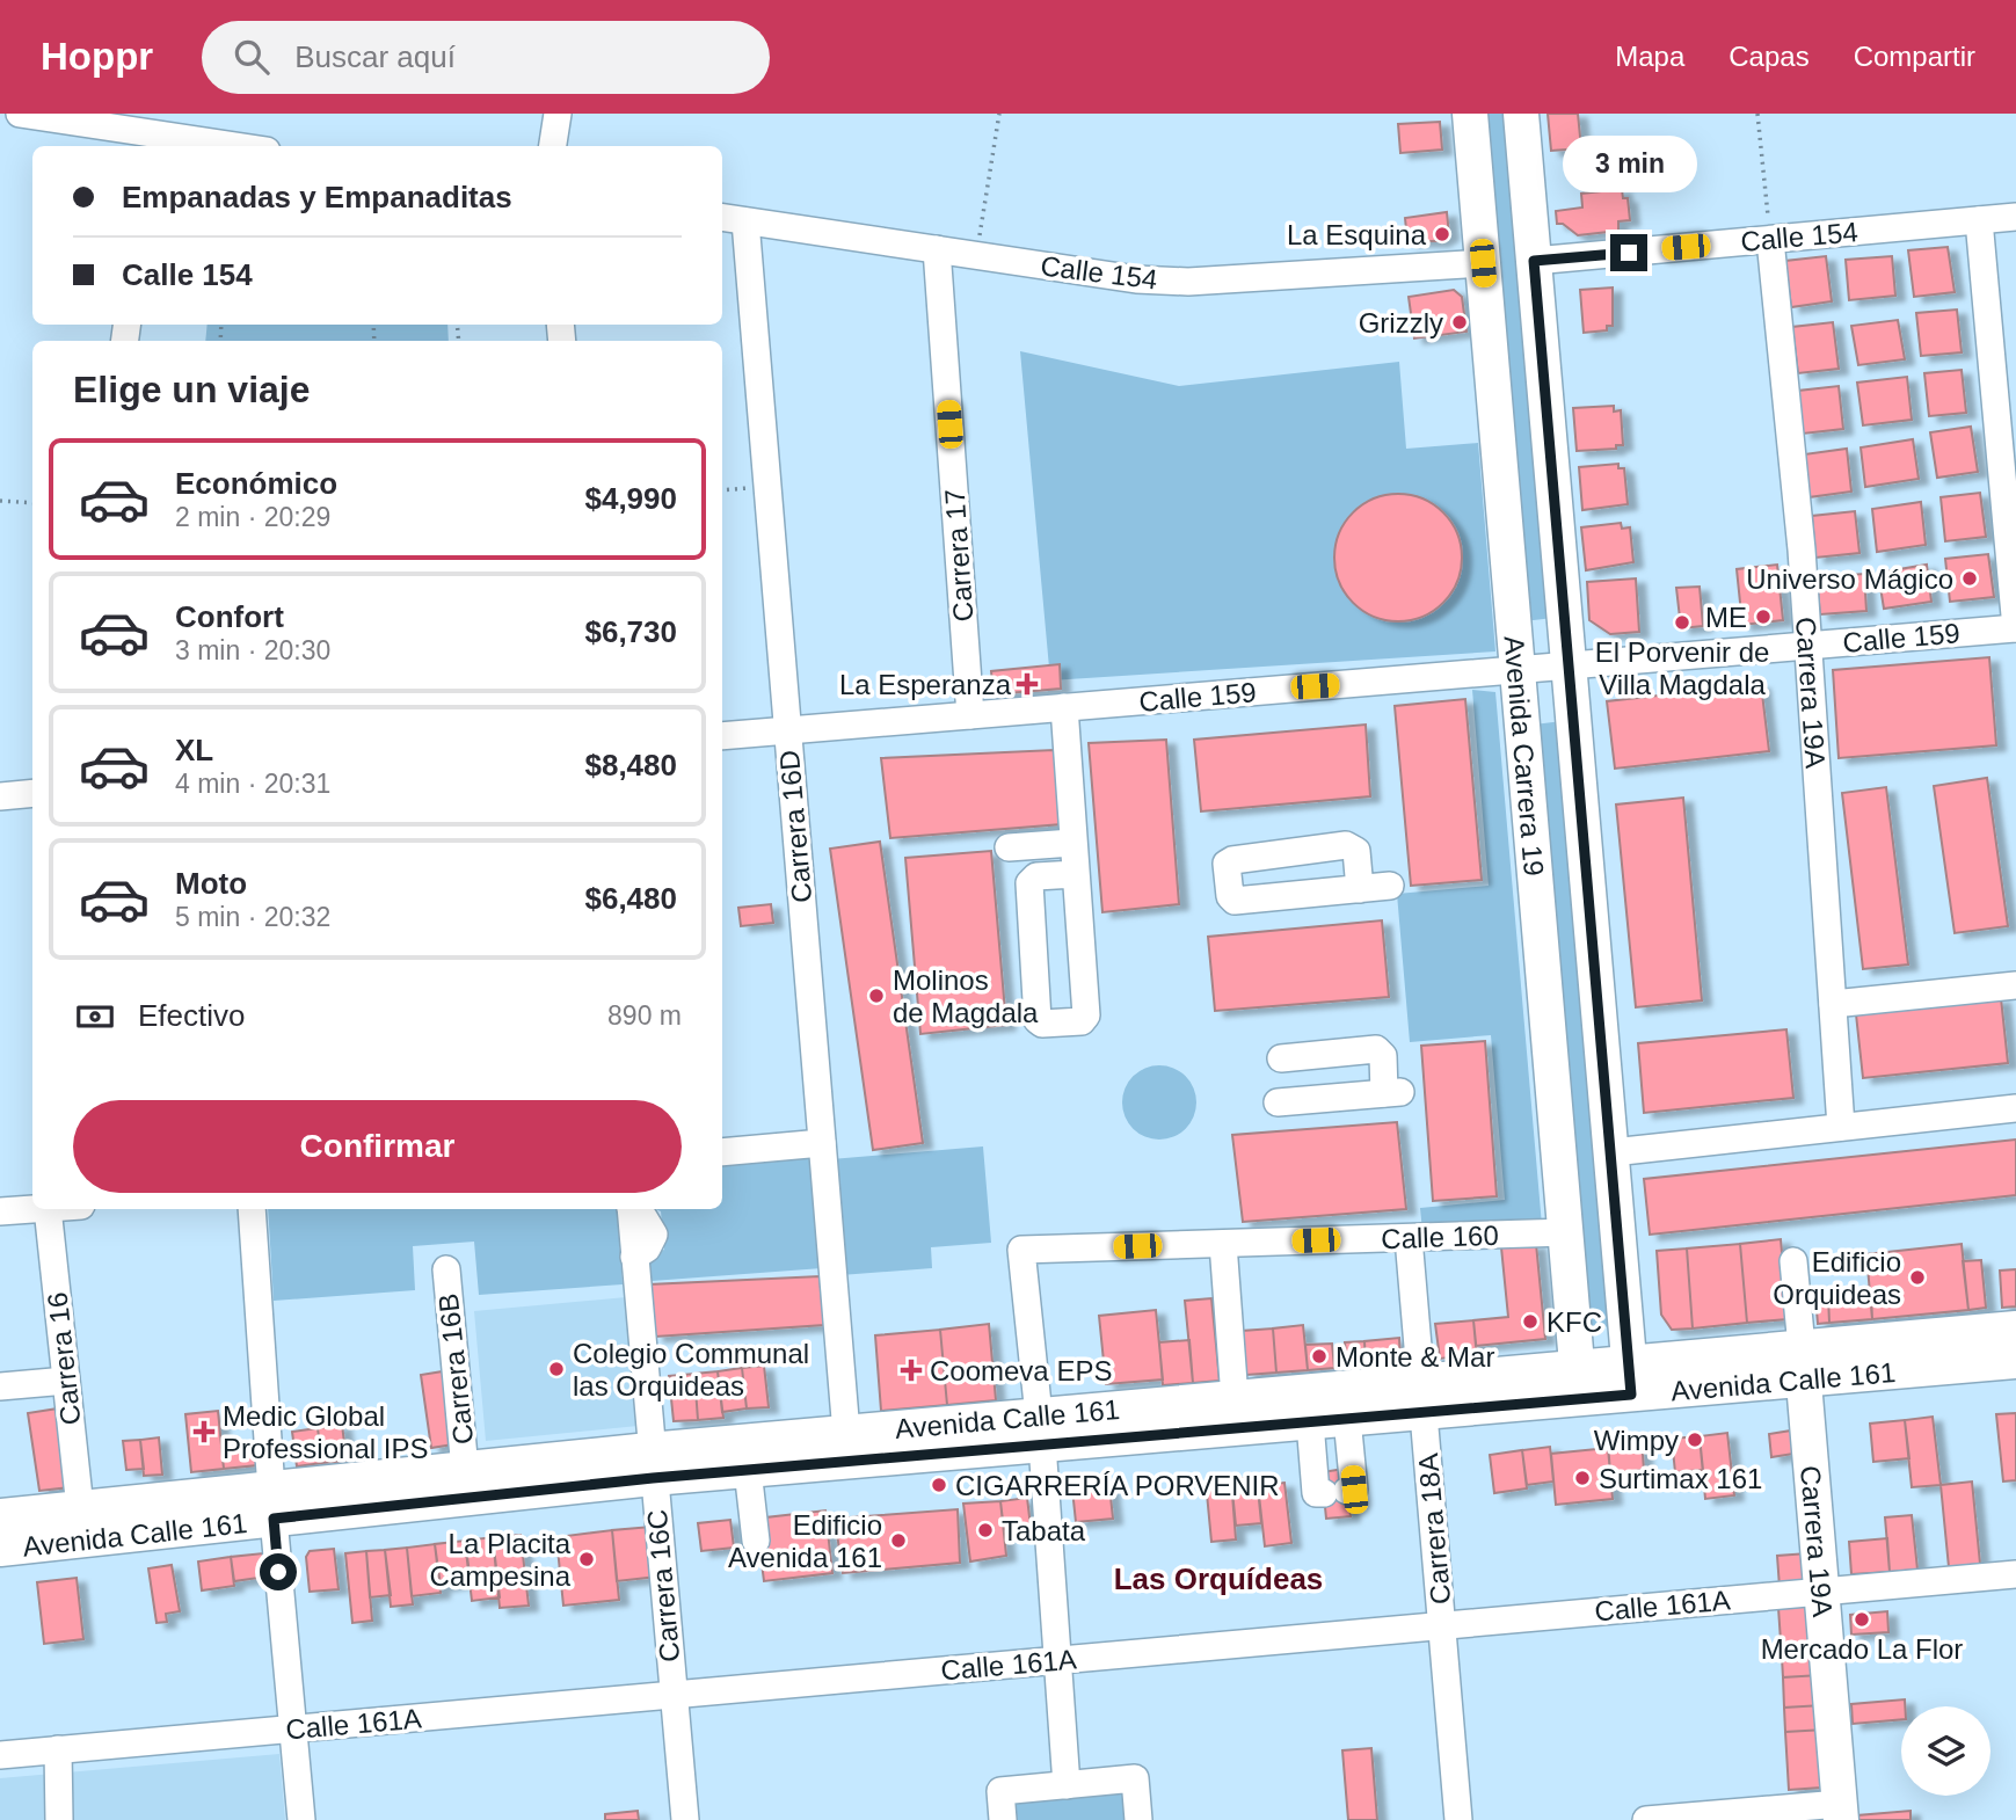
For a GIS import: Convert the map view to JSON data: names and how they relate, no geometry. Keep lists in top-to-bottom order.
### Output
{
  "streets": {
    "main road": ["Carrera 19A", "Avenida Carrera 19", "Avenida Calle 161"],
    "street": [
      "Calle 154",
      "Carrera 17",
      "Calle 159",
      "Carrera 16D",
      "Calle 160",
      "Carrera 16",
      "Carrera 16B",
      "Carrera 18A",
      "Carrera 16C",
      "Calle 161A"
    ]
  },
  "crossings": [
    ["Calle 154", "Carrera 17"],
    ["Calle 154", "Carrera 19A"],
    ["Calle 154", "Avenida Carrera 19"],
    ["Calle 154", "Carrera 16D"],
    ["Carrera 17", "Calle 159"],
    ["Calle 159", "Carrera 19A"],
    ["Calle 159", "Avenida Carrera 19"],
    ["Calle 159", "Carrera 16D"],
    ["Carrera 19A", "Avenida Calle 161"],
    ["Carrera 19A", "Calle 161A"],
    ["Avenida Carrera 19", "Calle 160"],
    ["Avenida Carrera 19", "Avenida Calle 161"],
    ["Carrera 16D", "Avenida Calle 161"],
    ["Calle 160", "Avenida Calle 161"],
    ["Calle 160", "Carrera 18A"],
    ["Carrera 16", "Avenida Calle 161"],
    ["Carrera 16B", "Avenida Calle 161"],
    ["Avenida Calle 161", "Carrera 18A"],
    ["Avenida Calle 161", "Carrera 16C"],
    ["Carrera 18A", "Calle 161A"],
    ["Carrera 16C", "Calle 161A"]
  ],
  "districts": ["Las Orquídeas"],
  "places": {
    "other": [
      "La Esquina",
      "Grizzly",
      "Universo Mágico",
      "ME",
      "El Porvenir de Villa Magdala",
      "Molinos de Magdala",
      "Edificio Orquideas",
      "KFC",
      "Monte & Mar",
      "Colegio Communal las Orquideas",
      "Wimpy",
      "Surtimax 161",
      "CIGARRERÍA PORVENIR",
      "Tabata",
      "Edificio Avenida 161",
      "La Placita Campesina",
      "Mercado La Flor"
    ],
    "health": ["La Esperanza", "Coomeva EPS", "Medic Global Professional IPS"]
  },
  "page": {
    "header": "Hoppr",
    "search": "Buscar aquí",
    "nav": ["Mapa", "Capas", "Compartir"],
    "bubble": "3 min",
    "banner": ["Empanadas y Empanaditas", "Calle 154"],
    "heading": "Elige un viaje",
    "list": [
      {
        "name": "Económico",
        "note": "2 min · 20:29",
        "value": "$4,990"
      },
      {
        "name": "Confort",
        "note": "3 min · 20:30",
        "value": "$6,730"
      },
      {
        "name": "XL",
        "note": "4 min · 20:31",
        "value": "$8,480"
      },
      {
        "name": "Moto",
        "note": "5 min · 20:32",
        "value": "$6,480"
      }
    ],
    "pay": ["Efectivo", "890 m"],
    "buttons": "Confirmar"
  }
}
